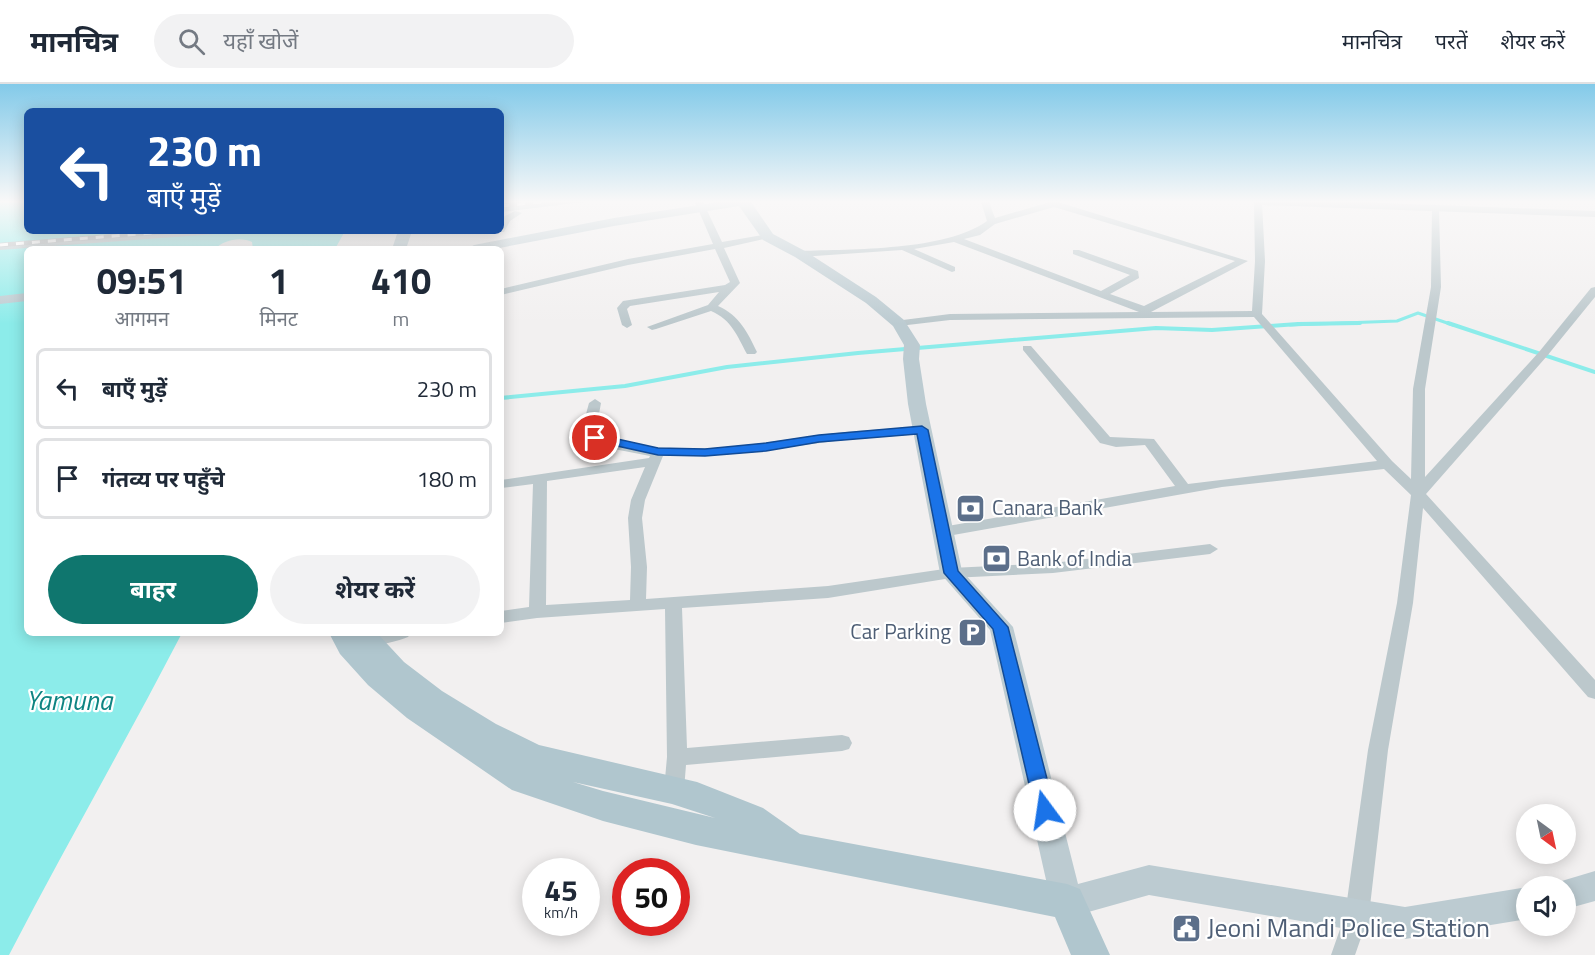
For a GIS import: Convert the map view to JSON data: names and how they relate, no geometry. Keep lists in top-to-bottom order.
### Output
{
  "water": ["Yamuna"],
  "places": {
    "bank": ["Canara Bank", "Bank of India"],
    "parking": ["Car Parking"],
    "public building": ["Jeoni Mandi Police Station"]
  },
  "north": "bottom right",
  "page": {
    "header": "मानचित्र",
    "search": "यहाँ खोजें",
    "nav": ["मानचित्र", "परतें", "शेयर करें"],
    "turn": ["230 m", "बाएँ मुड़ें"],
    "eta": [
      "09:51",
      "आगमन",
      "1",
      "मिनट",
      "410",
      "m"
    ],
    "list": [
      {
        "name": "बाएँ मुड़ें",
        "value": "230 m"
      },
      {
        "name": "गंतव्य पर पहुँचे",
        "value": "180 m"
      }
    ],
    "buttons": ["बाहर", "शेयर करें"],
    "speed": "45 km/h",
    "limit": "50"
  }
}
